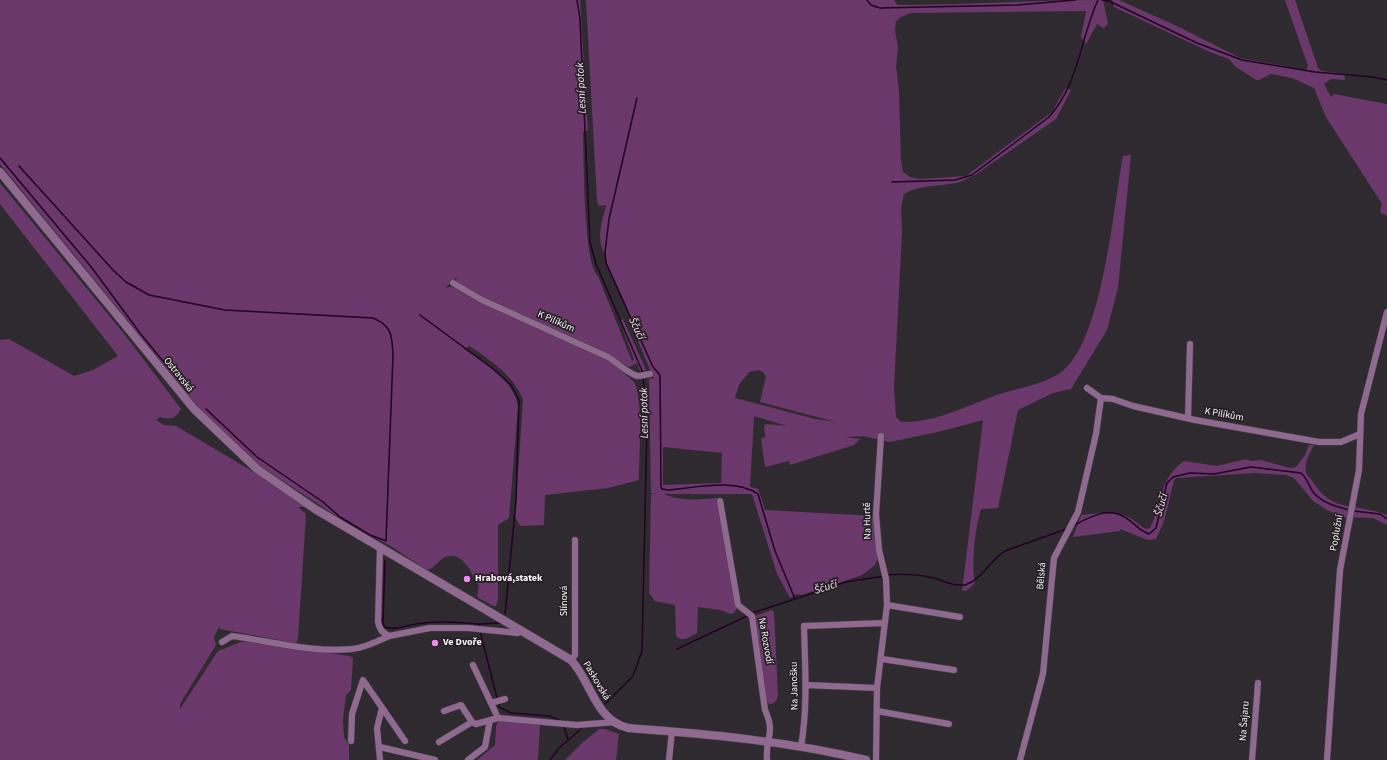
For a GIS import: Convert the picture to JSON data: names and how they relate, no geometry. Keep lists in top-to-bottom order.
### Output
{
  "streets": {
    "street": [
      "K Pilíkům",
      "Ostravská",
      "Na Hurtě",
      "Poplužní",
      "Bělská",
      "Slínová",
      "Na Rozvodí",
      "Paskovská",
      "Na Janošku",
      "Na Šajaru"
    ]
  },
  "crossings": [
    ["K Pilíkům", "Poplužní"],
    ["K Pilíkům", "Bělská"],
    ["Ostravská", "Paskovská"],
    ["Na Hurtě", "Na Janošku"],
    ["Slínová", "Paskovská"],
    ["Na Rozvodí", "Paskovská"],
    ["Paskovská", "Na Janošku"]
  ],
  "water": ["Lesní potok", "Ščučí"],
  "places": ["Hrabová,statek", "Ve Dvoře"]
}
